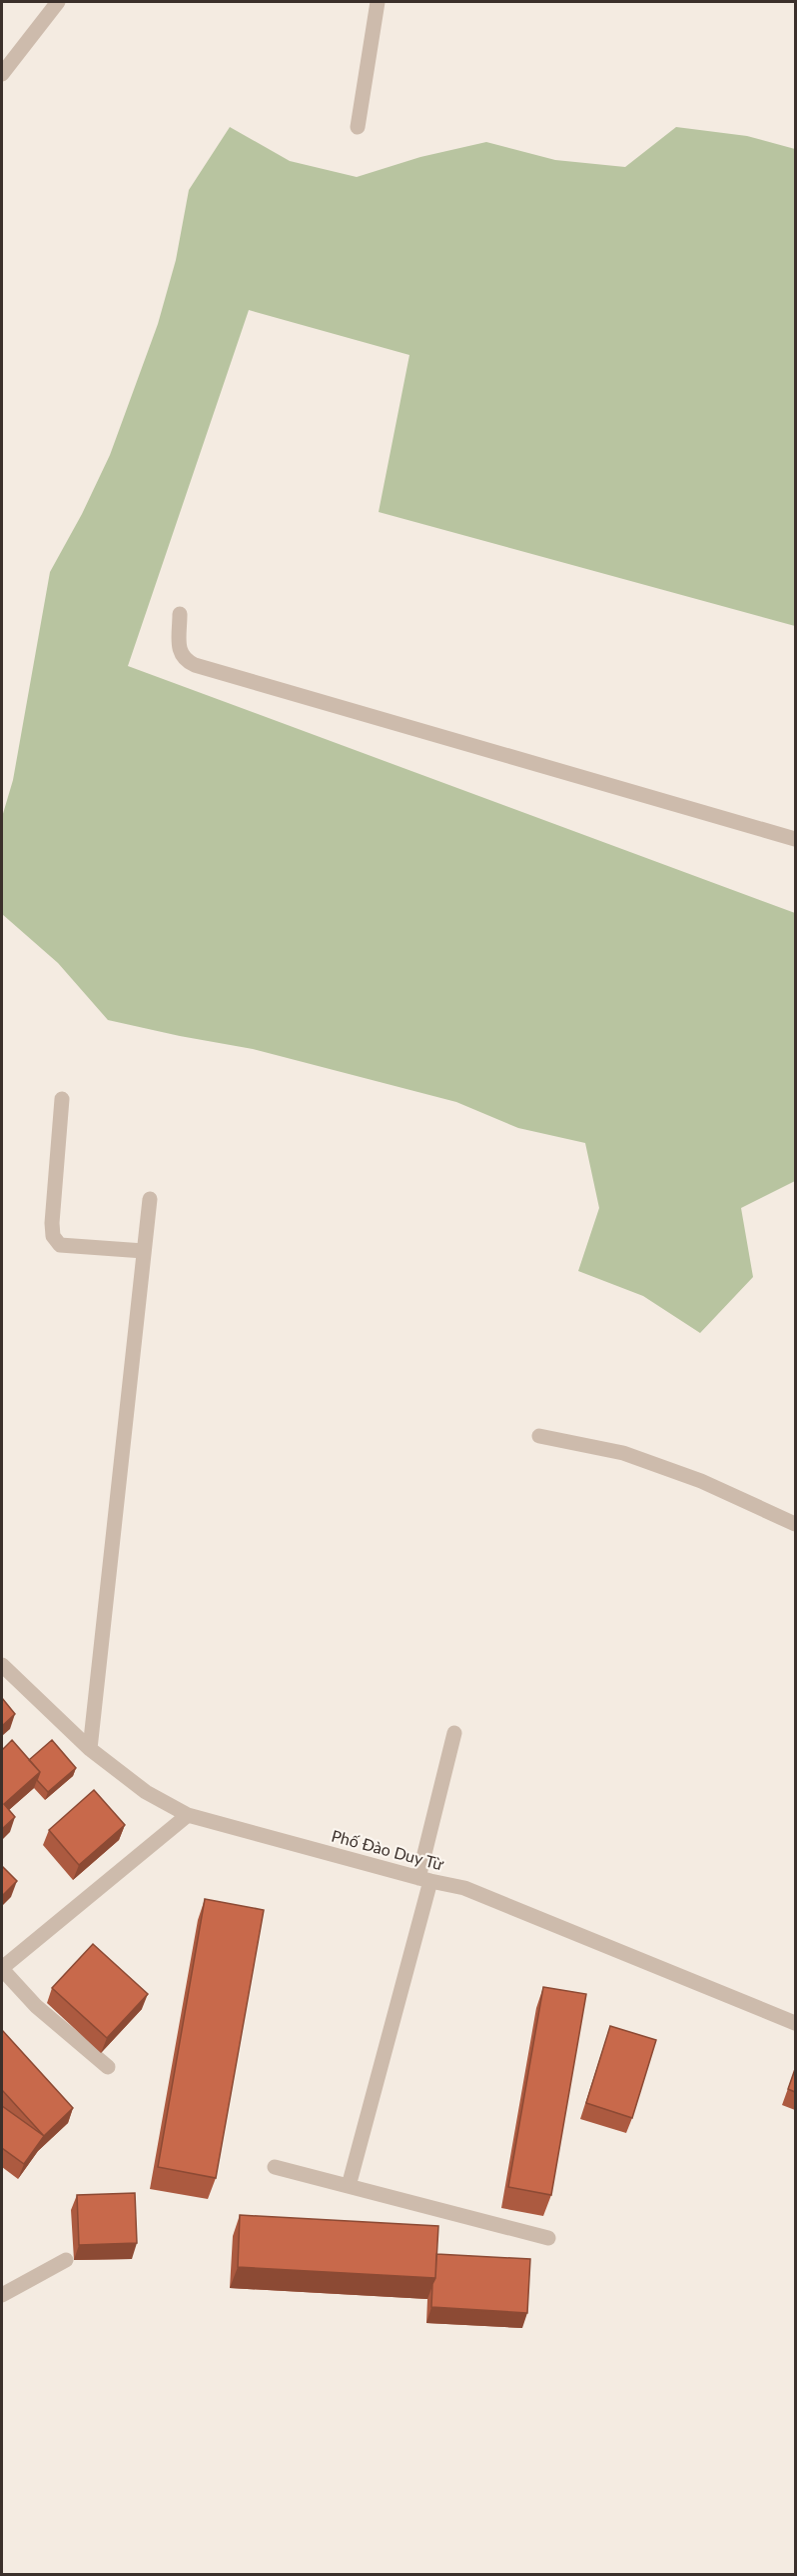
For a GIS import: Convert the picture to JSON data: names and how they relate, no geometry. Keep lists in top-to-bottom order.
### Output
{
  "streets": {
    "street": ["Phố Đào Duy Từ"]
  }
}
